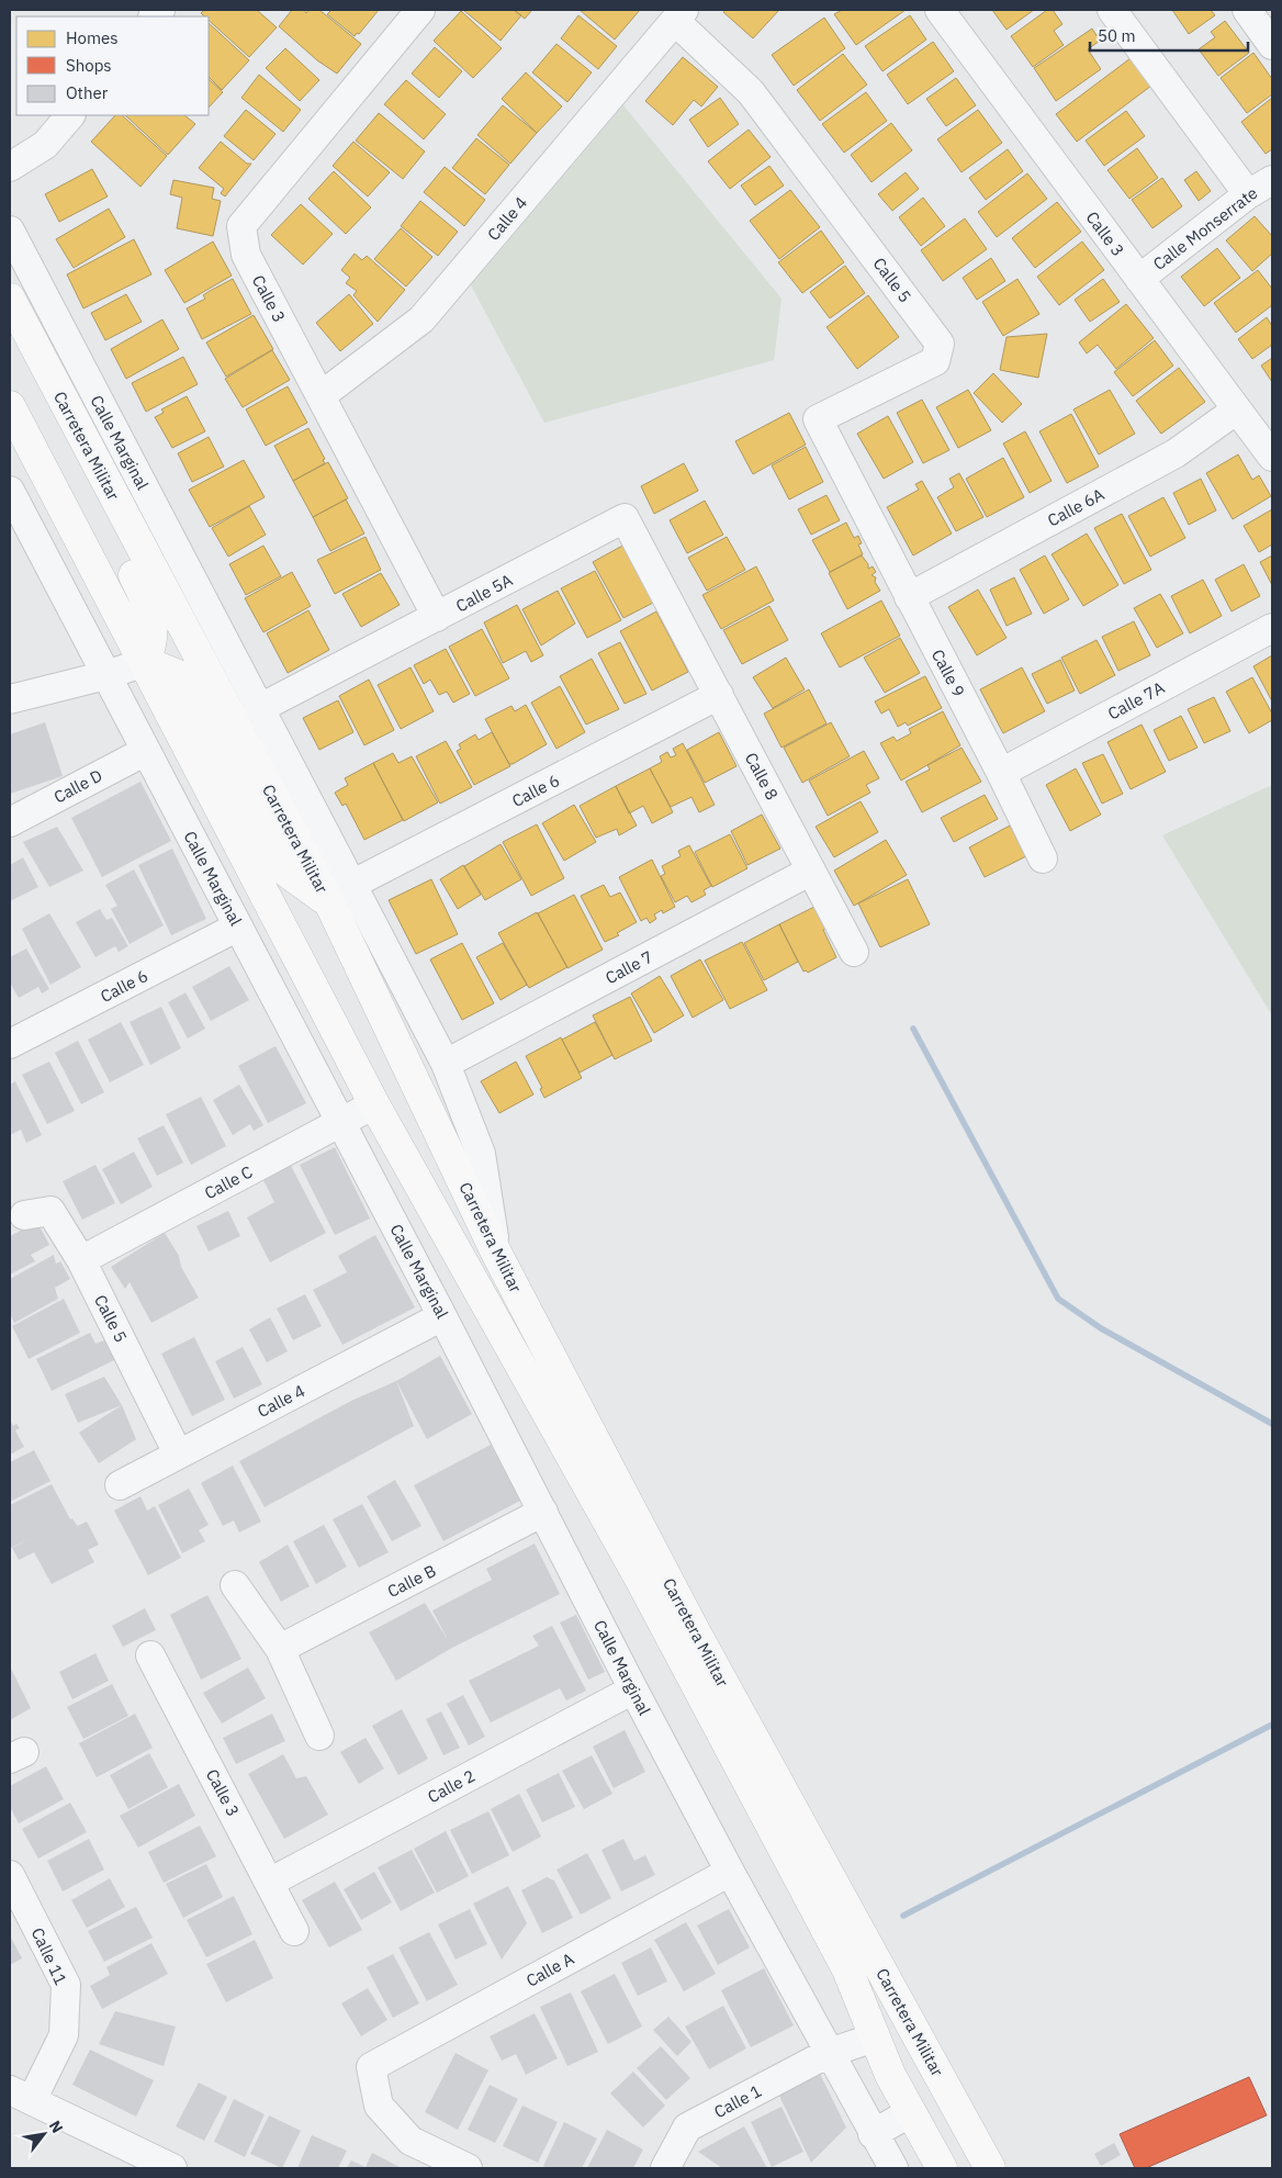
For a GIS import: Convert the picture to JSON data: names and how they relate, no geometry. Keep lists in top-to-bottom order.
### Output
{
  "streets": {
    "main road": ["Carretera Militar"],
    "street": [
      "Calle 4",
      "Calle Monserrate",
      "Calle 3",
      "Calle 5",
      "Calle Marginal",
      "Calle 6A",
      "Calle 5A",
      "Calle 9",
      "Calle 7A",
      "Calle 8",
      "Calle D",
      "Calle 6",
      "Calle 7",
      "Calle C",
      "Calle B",
      "Calle 2",
      "Calle 11",
      "Calle A",
      "Calle 1"
    ]
  },
  "crossings": [
    ["Calle 4", "Calle 3"],
    ["Calle 4", "Calle 5"],
    ["Calle 4", "Calle Marginal"],
    ["Calle Monserrate", "Calle 3"],
    ["Calle 3", "Calle 6A"],
    ["Calle 3", "Calle 5A"],
    ["Calle 3", "Calle 2"],
    ["Calle 5", "Calle 9"],
    ["Calle 5", "Calle C"],
    ["Calle Marginal", "Carretera Militar"],
    ["Calle Marginal", "Calle 5A"],
    ["Calle Marginal", "Calle D"],
    ["Calle Marginal", "Calle 6"],
    ["Calle Marginal", "Calle 7"],
    ["Calle Marginal", "Calle C"],
    ["Calle Marginal", "Calle B"],
    ["Calle Marginal", "Calle 2"],
    ["Calle Marginal", "Calle A"],
    ["Calle Marginal", "Calle 1"],
    ["Carretera Militar", "Calle 6"],
    ["Carretera Militar", "Calle C"],
    ["Calle 6A", "Calle 9"],
    ["Calle 5A", "Calle 8"],
    ["Calle 9", "Calle 7A"],
    ["Calle 8", "Calle 6"],
    ["Calle 8", "Calle 7"]
  ],
  "legend": ["Homes", "Shops", "Other"],
  "scale_bar": "50 m",
  "north": "top right"
}
